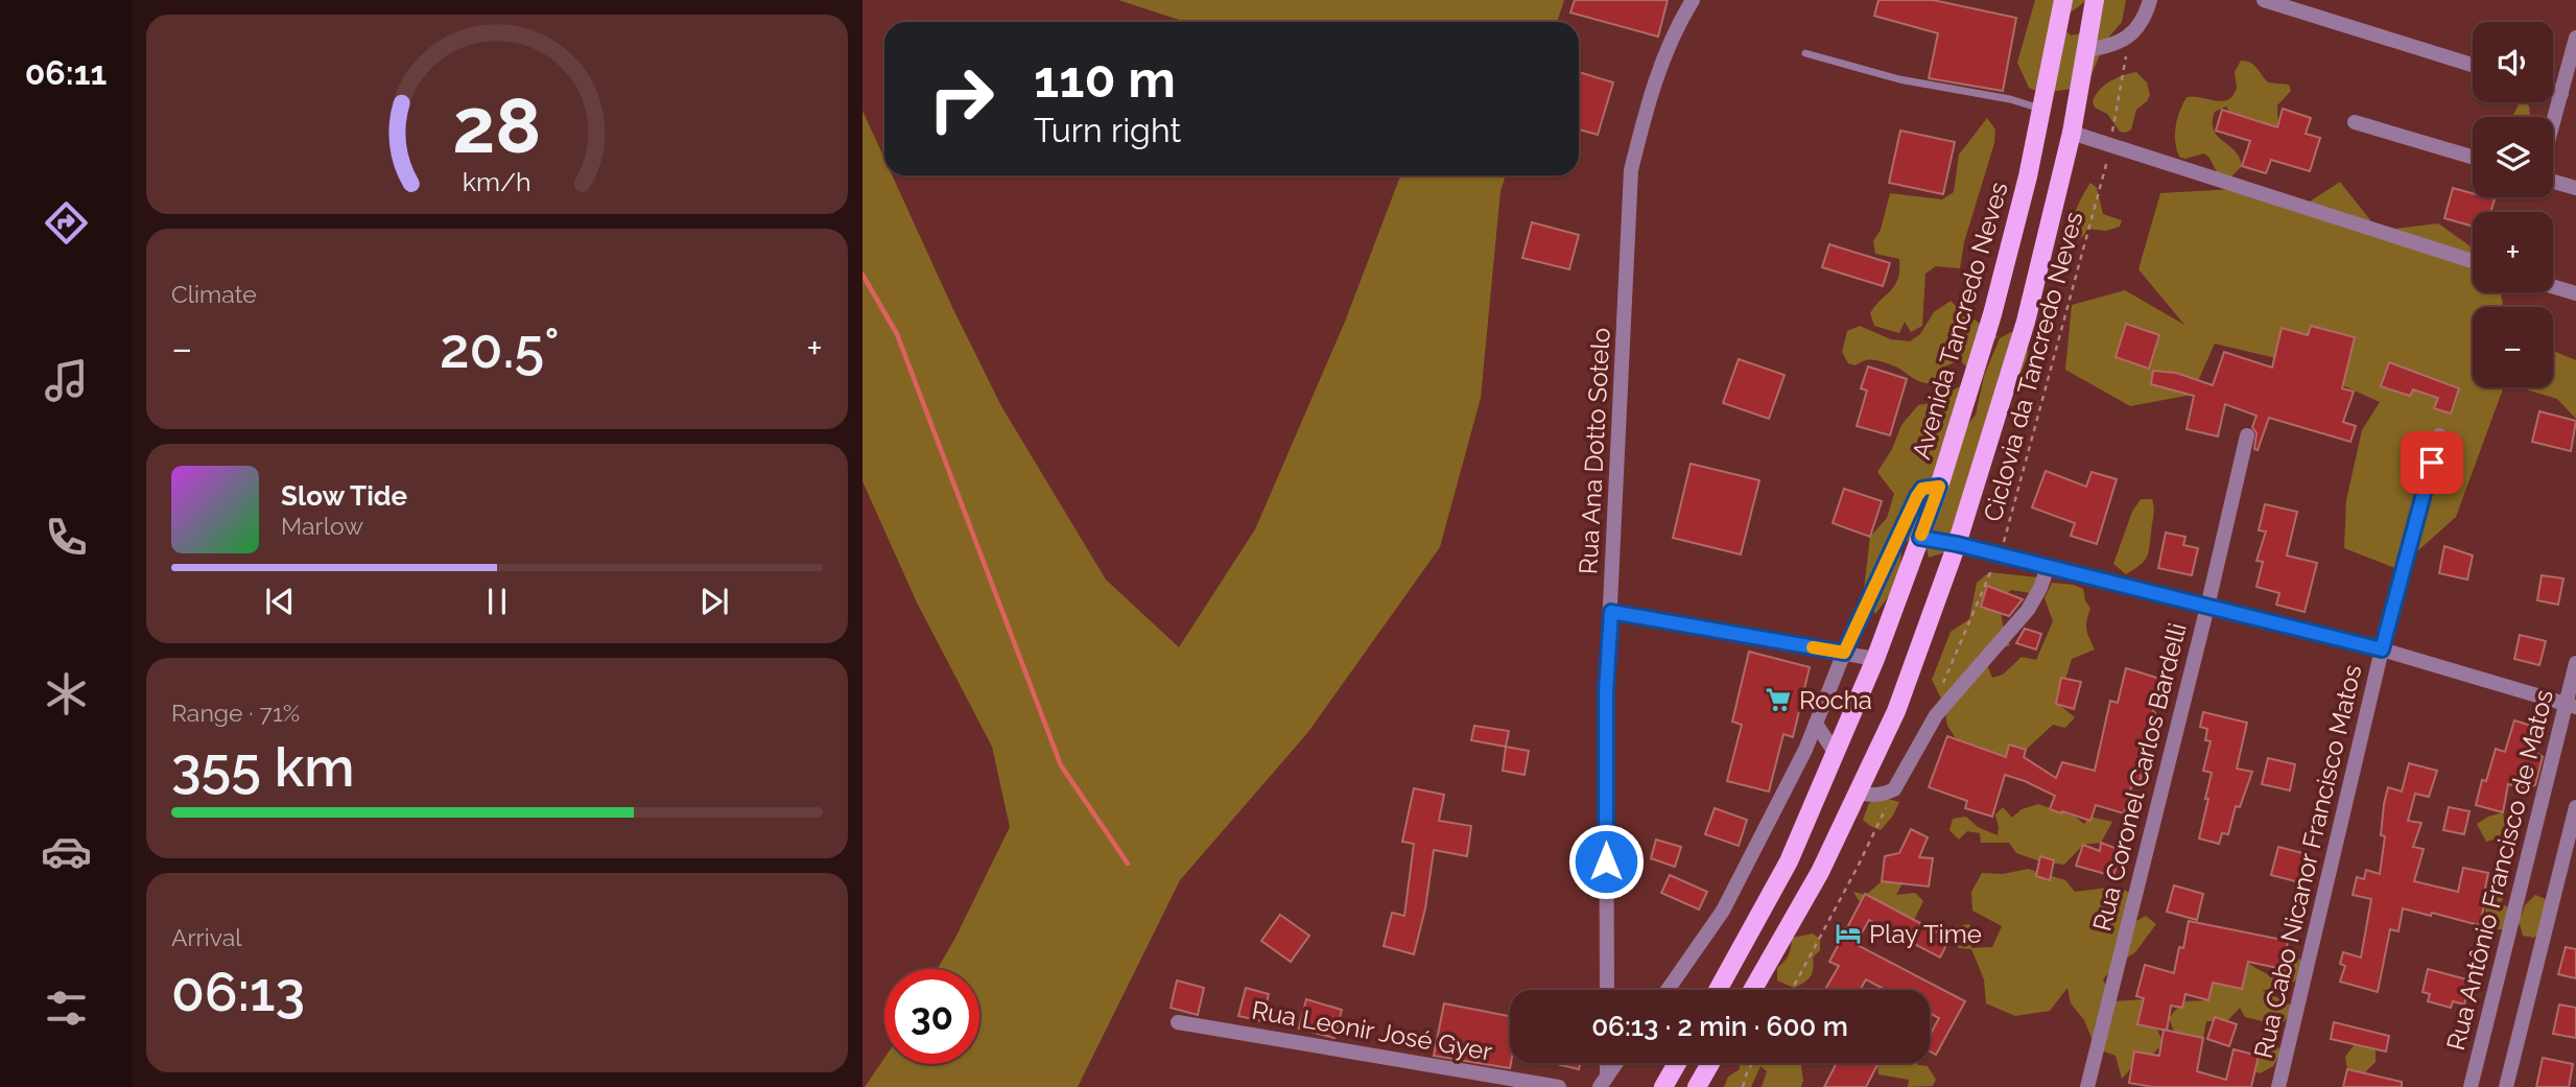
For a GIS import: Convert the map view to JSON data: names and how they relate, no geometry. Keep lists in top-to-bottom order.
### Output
{
  "streets": {
    "main road": ["Avenida Tancredo Neves"],
    "street": [
      "Rua Ana Dotto Sotelo",
      "Rua Coronel Carlos Bardelli",
      "Rua Cabo Nicanor Francisco Matos",
      "Rua Antônio Francisco de Matos",
      "Rua Leonir José Gyer"
    ],
    "path": ["Ciclovia da Tancredo Neves"]
  },
  "places": {
    "supermarket": ["Rocha"],
    "hotel": ["Play Time"]
  },
  "page": {
    "tabs": "06:11",
    "map_buttons": ["+", "−"],
    "turn": ["110 m", "Turn right"],
    "tile": [
      "Climate",
      ["Range · 71%", "355 km"],
      ["Arrival", "06:13"]
    ],
    "heat": ["−", "20.5°", "+"],
    "song": ["Slow Tide", "Marlow"],
    "limit": "30",
    "trip": "06:13 · 2 min · 600 m",
    "gauge": ["28", "km/h"]
  }
}
